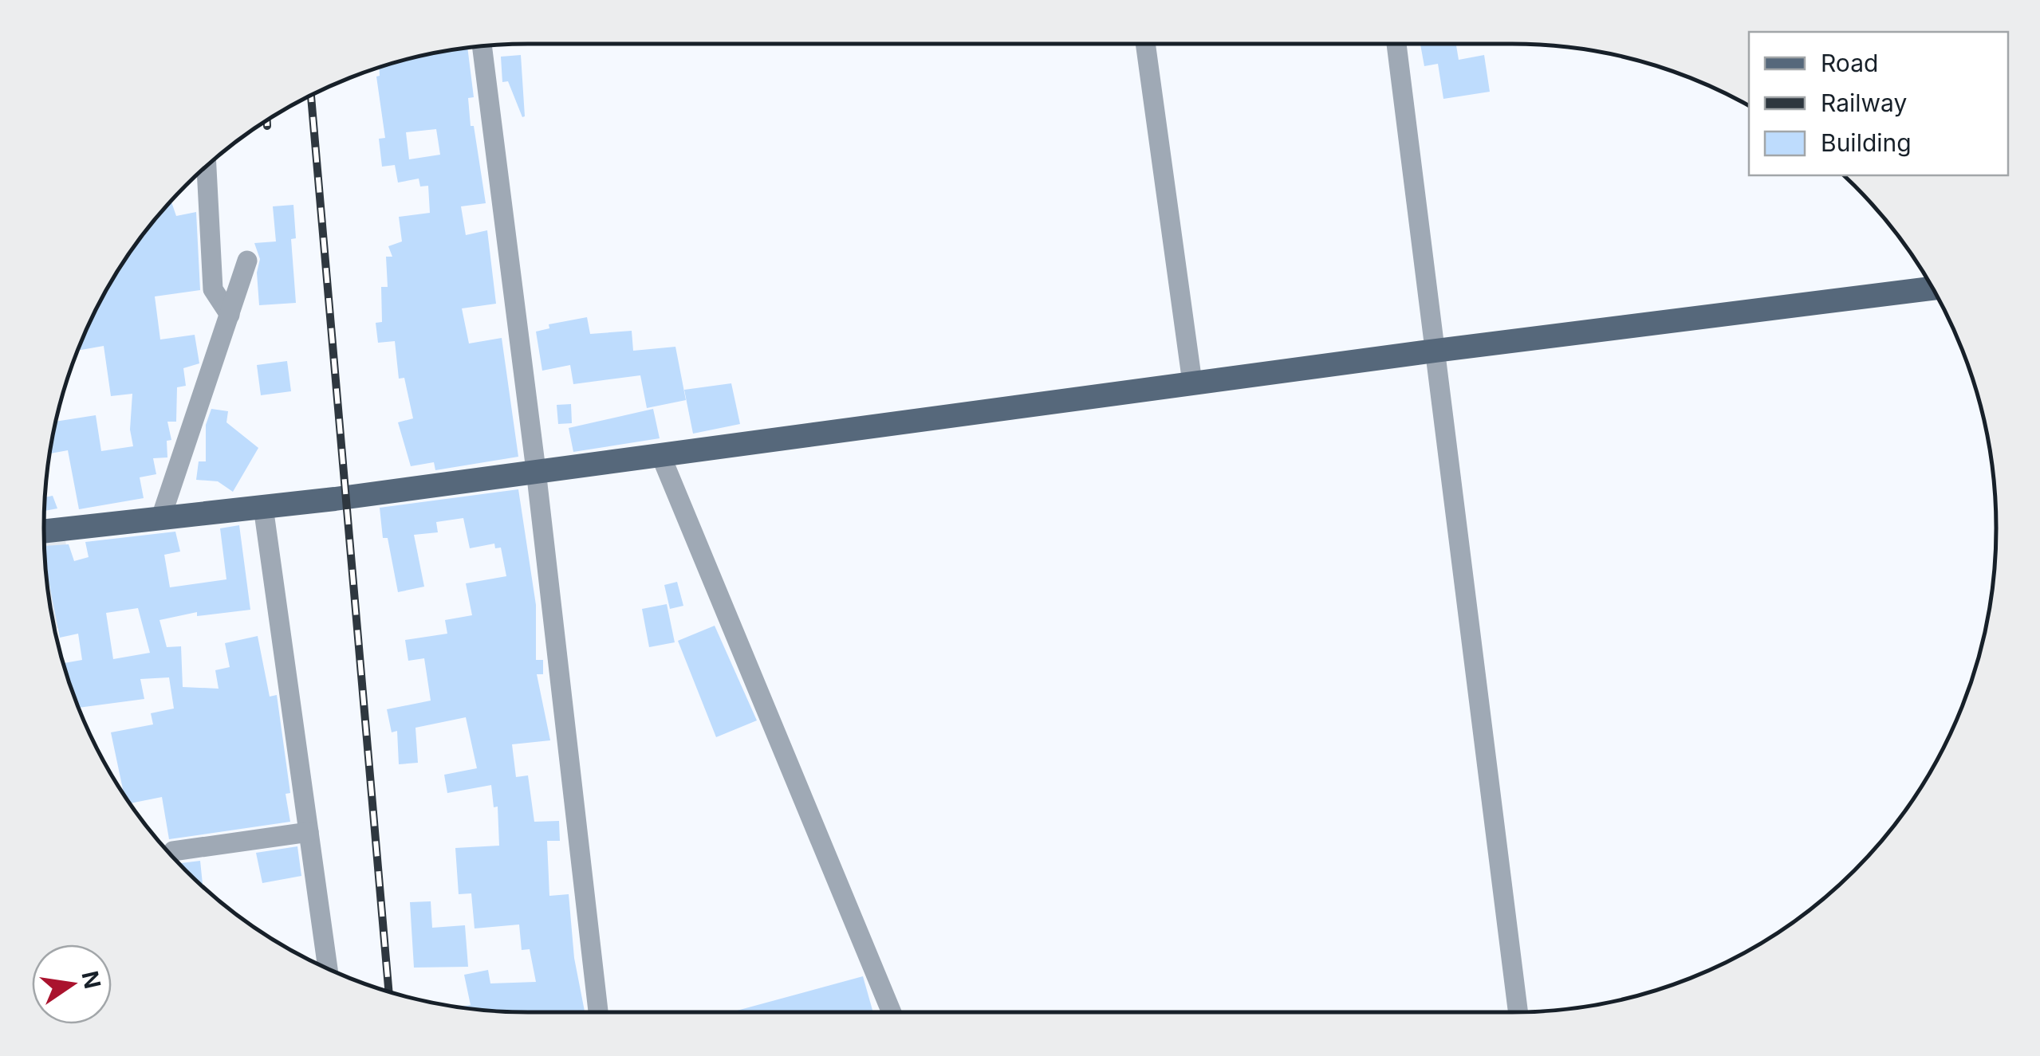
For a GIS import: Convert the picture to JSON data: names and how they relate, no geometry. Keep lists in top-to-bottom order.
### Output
{
  "legend": ["Road", "Railway", "Building"],
  "north": "right"
}
